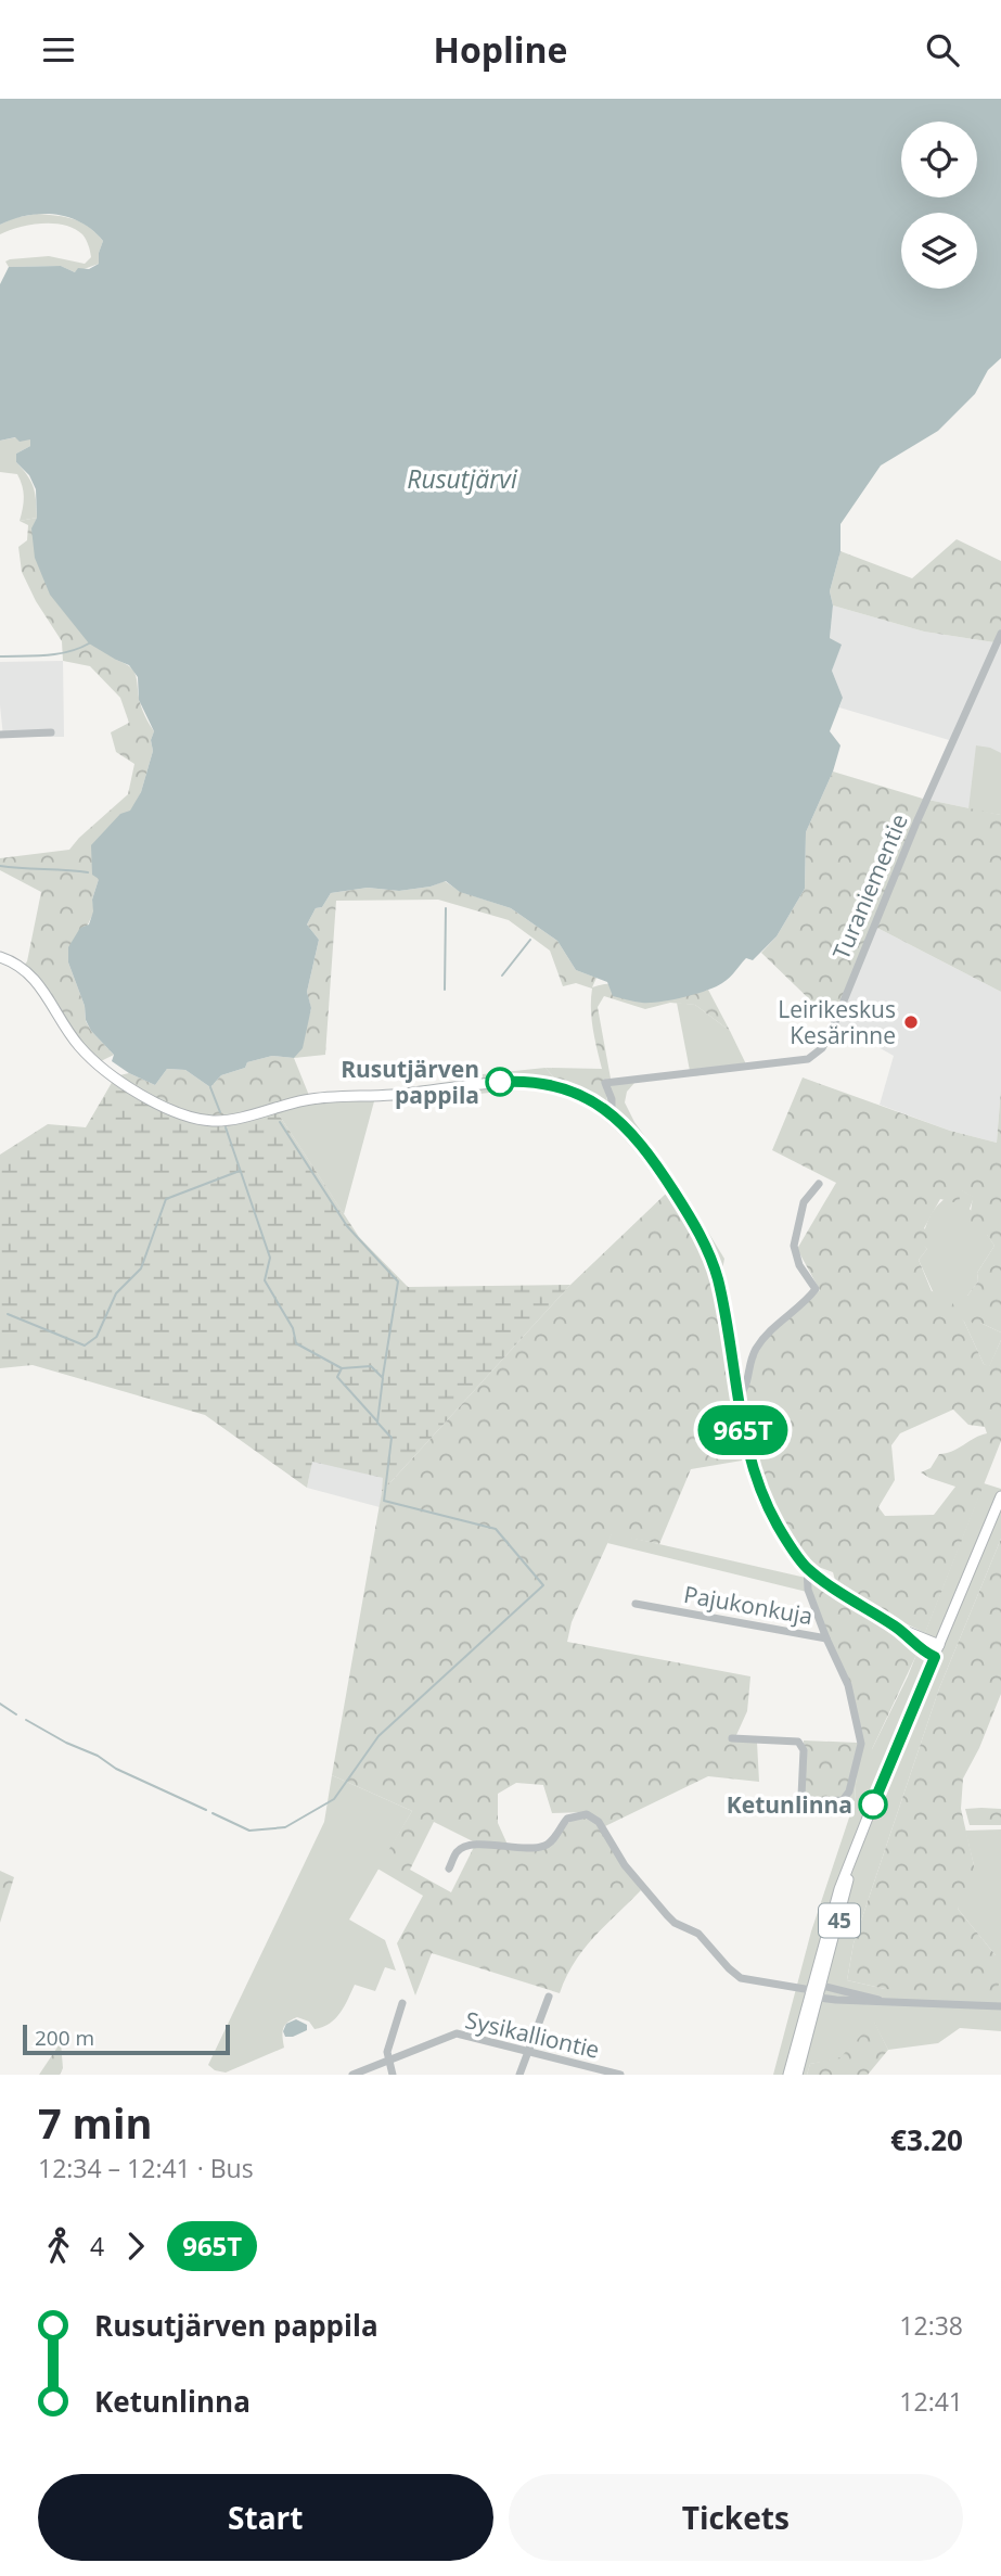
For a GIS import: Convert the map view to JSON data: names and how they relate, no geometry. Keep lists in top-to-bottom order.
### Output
{
  "streets": {
    "main road": ["45"],
    "street": ["Turaniementie", "Pajukonkuja", "Sysikalliontie"]
  },
  "water": ["Rusutjärvi"],
  "places": ["Leirikeskus Kesärinne", "Rusutjärven pappila", "Ketunlinna"],
  "lines": ["bus line 965T"],
  "scale_bar": "200 m",
  "page": {
    "header": "Hopline",
    "on_map": "965T",
    "scale": "200 m",
    "heading": ["7 min", "12:34 – 12:41 · Bus", "€3.20"],
    "legs": ["4", "965T"],
    "list": [
      {
        "name": "Rusutjärven pappila",
        "value": "12:38"
      },
      {
        "name": "Ketunlinna",
        "value": "12:41"
      }
    ],
    "buttons": ["Start", "Tickets"]
  }
}
